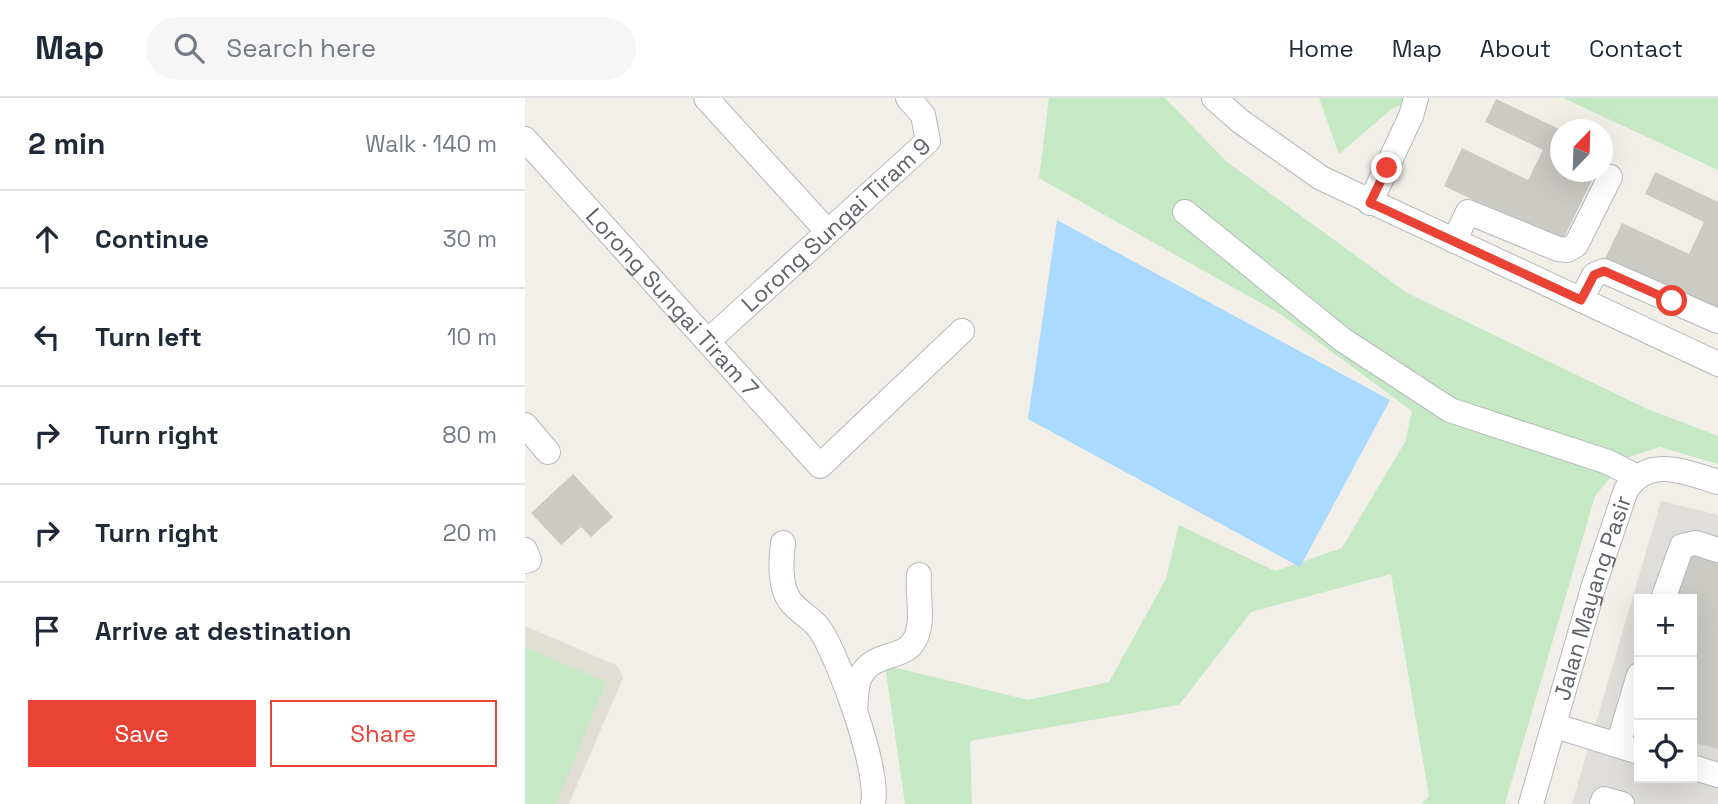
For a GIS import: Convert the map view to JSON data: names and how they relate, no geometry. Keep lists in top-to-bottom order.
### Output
{
  "streets": {
    "street": ["Lorong Sungai Tiram 9", "Lorong Sungai Tiram 7", "Jalan Mayang Pasir"]
  },
  "crossings": [
    ["Lorong Sungai Tiram 9", "Lorong Sungai Tiram 7"]
  ],
  "north": "top right",
  "page": {
    "header": "Map",
    "search": "Search here",
    "nav": [
      "Home",
      "Map",
      "About",
      "Contact"
    ],
    "heading": ["2 min", "Walk · 140 m"],
    "list": [
      ["Continue", "30 m"],
      ["Turn left", "10 m"],
      ["Turn right", "80 m"],
      ["Turn right", "20 m"],
      "Arrive at destination"
    ],
    "map_buttons": ["+", "−"],
    "buttons": ["Save", "Share"]
  }
}
